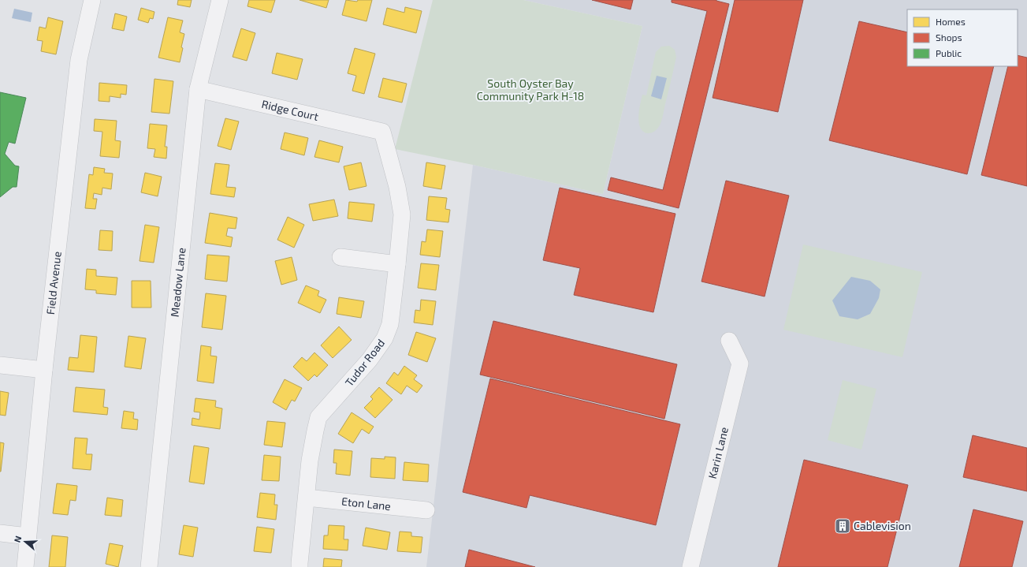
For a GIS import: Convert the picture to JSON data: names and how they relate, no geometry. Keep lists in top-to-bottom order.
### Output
{
  "streets": {
    "street": [
      "Ridge Court",
      "Meadow Lane",
      "Field Avenue",
      "Tudor Road",
      "Karin Lane",
      "Eton Lane"
    ]
  },
  "crossings": [
    ["Ridge Court", "Meadow Lane"],
    ["Ridge Court", "Tudor Road"],
    ["Tudor Road", "Eton Lane"]
  ],
  "parks": ["South Oyster Bay Community Park H-18"],
  "places": {
    "building": ["Cablevision"]
  },
  "legend": ["Homes", "Shops", "Public"],
  "north": "left"
}
